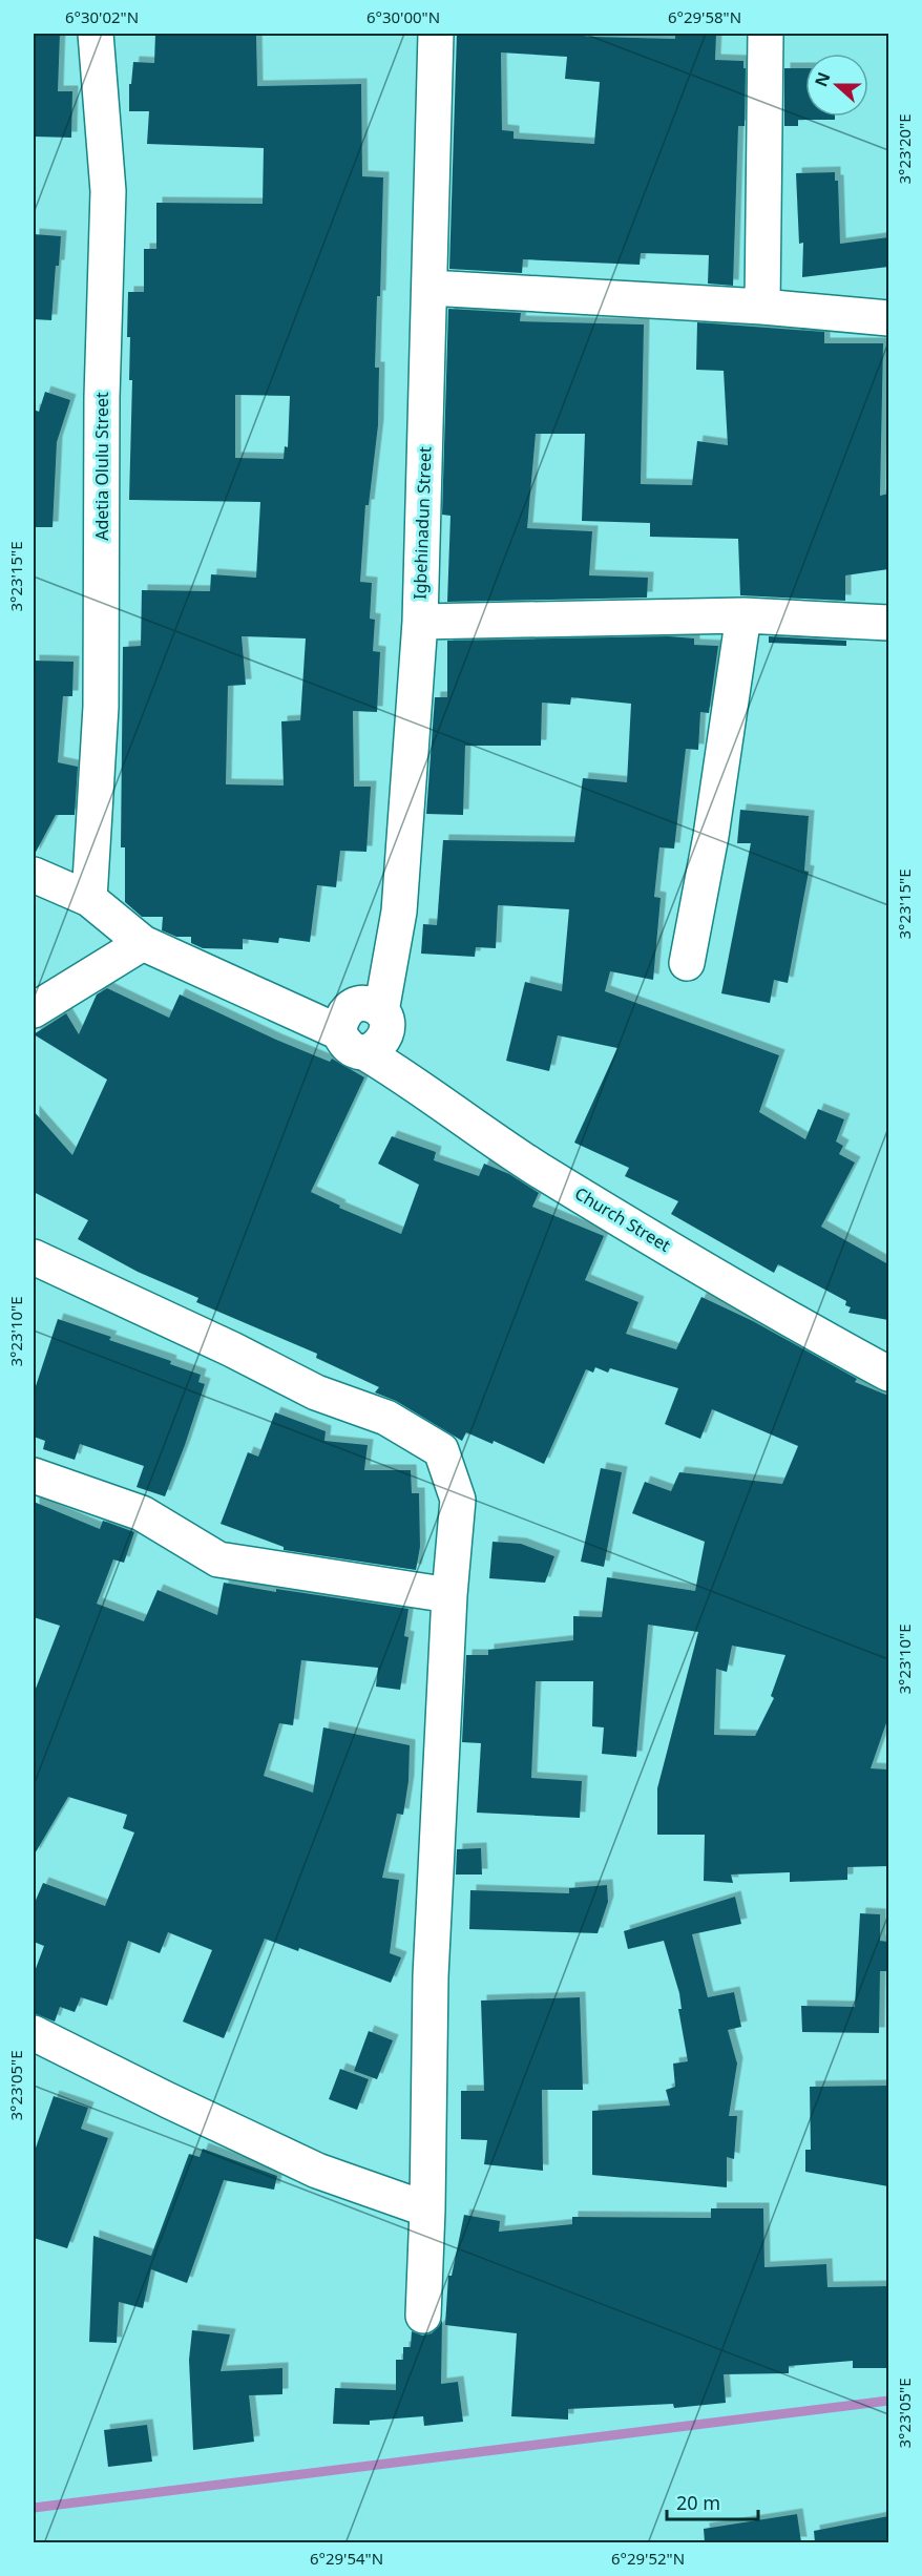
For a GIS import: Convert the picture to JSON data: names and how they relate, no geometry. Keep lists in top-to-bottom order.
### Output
{
  "streets": {
    "street": ["Adetia Olulu Street", "Igbehinadun Street", "Church Street"]
  },
  "crossings": [
    ["Adetia Olulu Street", "Church Street"],
    ["Igbehinadun Street", "Church Street"]
  ],
  "scale_bar": "20 m",
  "north": "left",
  "coordinates": [
    "6°30'02\"N",
    "6°30'00\"N",
    "6°29'58\"N",
    "3°23'20\"E",
    "3°23'15\"E",
    "3°23'10\"E",
    "3°23'05\"E",
    "6°29'54\"N",
    "6°29'52\"N"
  ]
}
